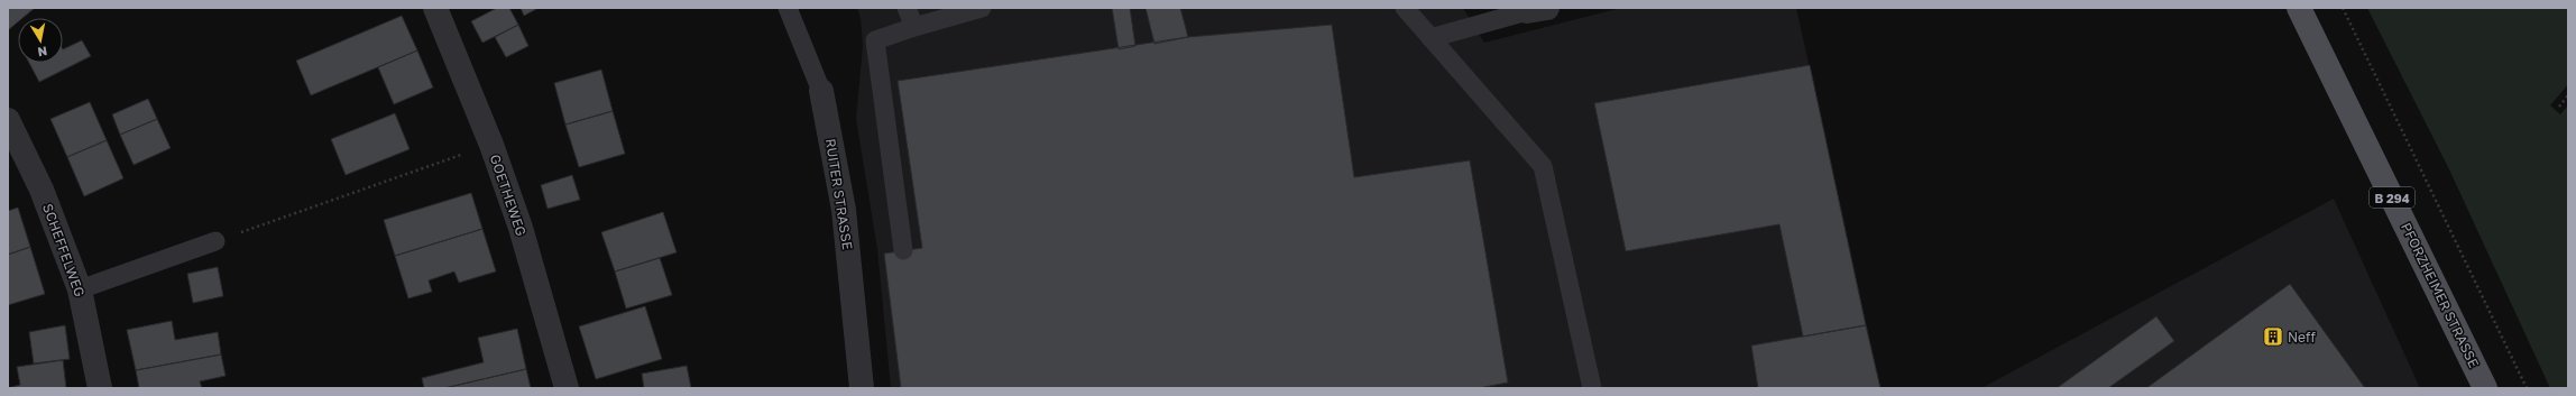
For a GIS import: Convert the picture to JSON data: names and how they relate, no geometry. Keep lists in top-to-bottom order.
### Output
{
  "streets": {
    "main road": ["B 294", "PFORZHEIMER STRASSE"],
    "street": ["RUITER STRASSE", "GOETHEWEG", "SCHEFFELWEG"]
  },
  "places": {
    "building": ["Neff"]
  },
  "north": "bottom"
}
